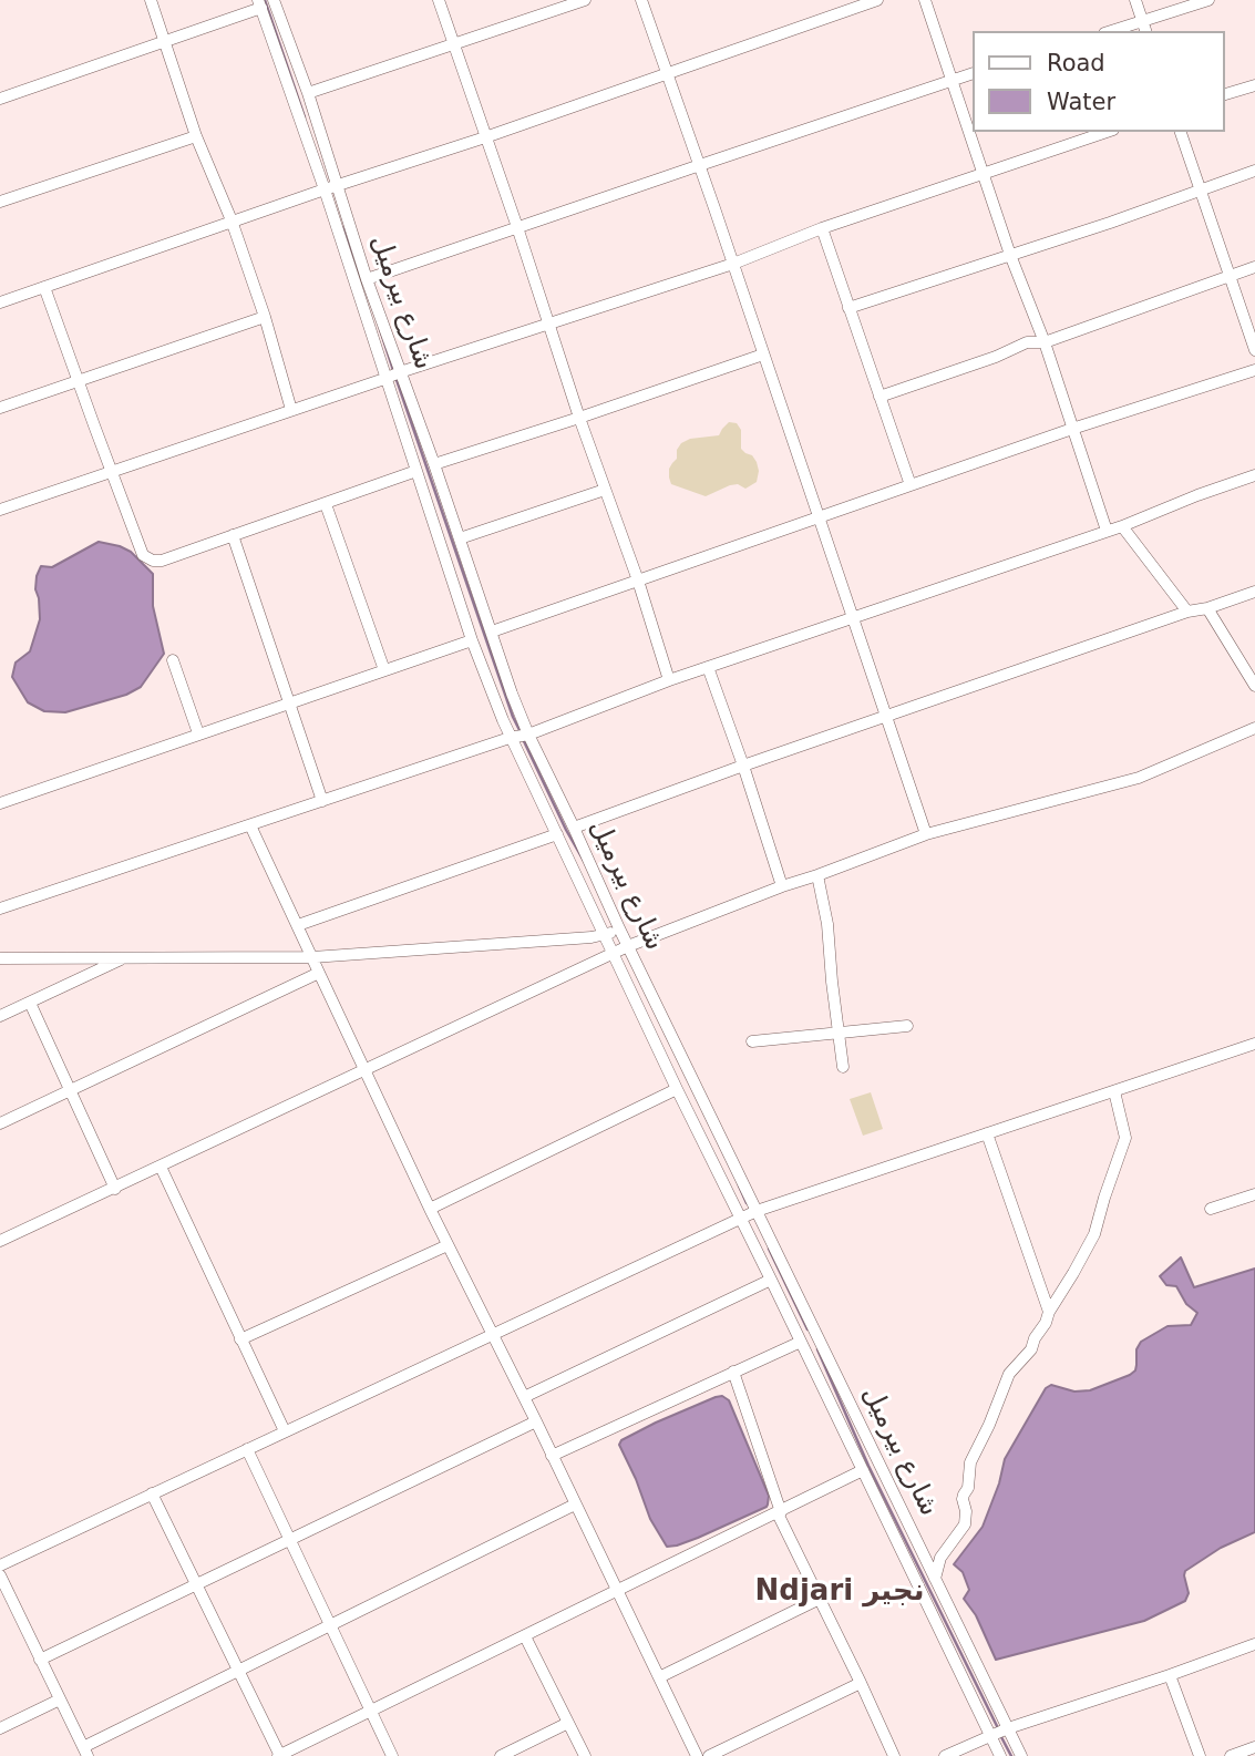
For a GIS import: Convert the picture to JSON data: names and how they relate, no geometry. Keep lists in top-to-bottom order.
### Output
{
  "streets": {
    "street": ["شارع بيرميل"]
  },
  "districts": ["Ndjari نجير"],
  "legend": ["Road", "Water"]
}
